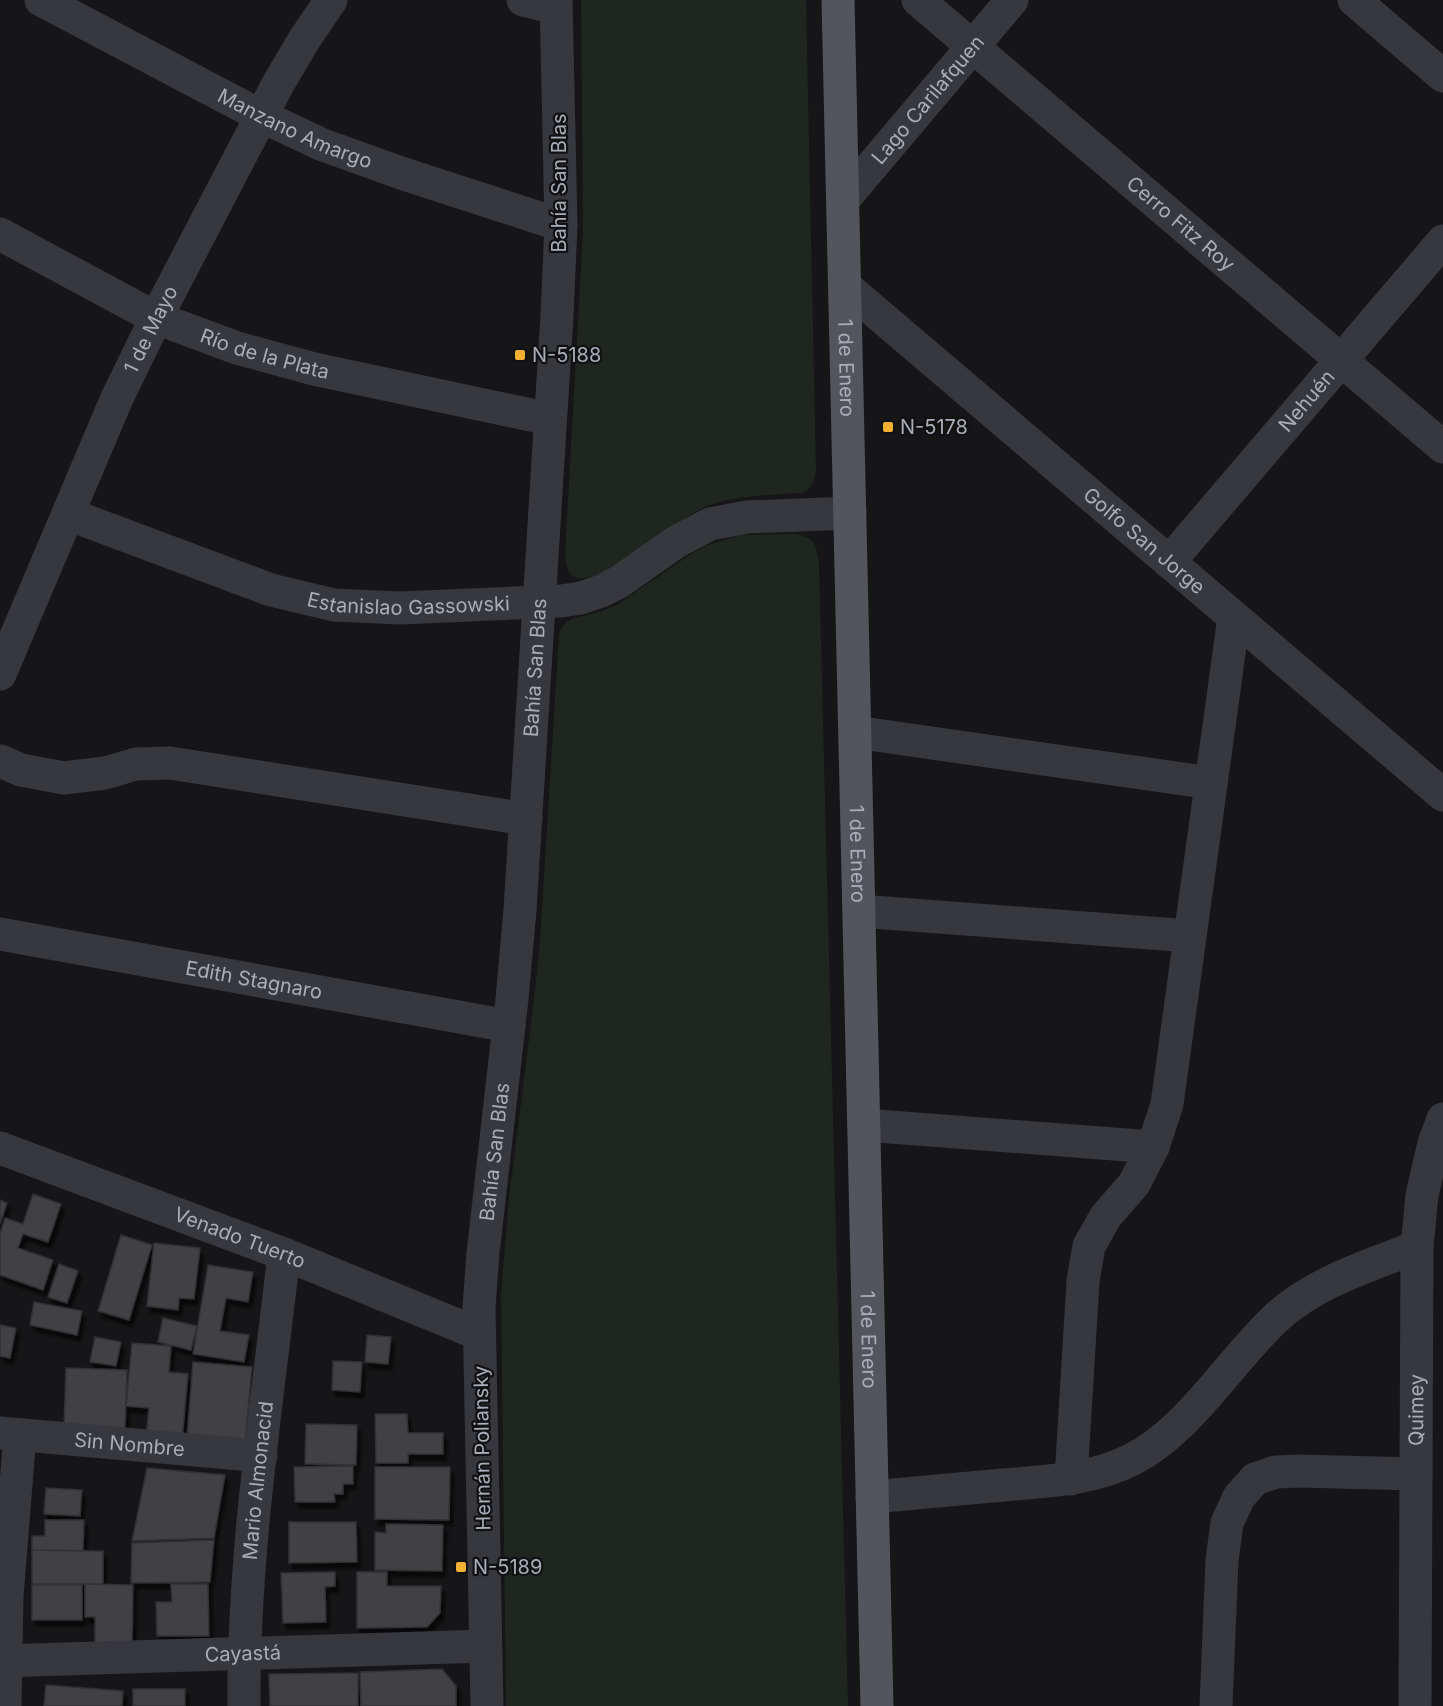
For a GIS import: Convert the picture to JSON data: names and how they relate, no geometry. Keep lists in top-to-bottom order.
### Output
{
  "streets": {
    "main road": ["1 de Enero"],
    "street": [
      "Lago Carilafquen",
      "Manzano Amargo",
      "Bahía San Blas",
      "Cerro Fitz Roy",
      "1 de Mayo",
      "Río de la Plata",
      "Nehuén",
      "Golfo San Jorge",
      "Estanislao Gassowski",
      "Edith Stagnaro",
      "Venado Tuerto",
      "Quimey",
      "Sin Nombre",
      "Hernán Poliansky",
      "Mario Almonacid",
      "Cayastá"
    ]
  },
  "crossings": [
    ["Lago Carilafquen", "Cerro Fitz Roy"],
    ["Lago Carilafquen", "1 de Enero"],
    ["Manzano Amargo", "Bahía San Blas"],
    ["Manzano Amargo", "1 de Mayo"],
    ["Bahía San Blas", "Río de la Plata"],
    ["Bahía San Blas", "Estanislao Gassowski"],
    ["Bahía San Blas", "Edith Stagnaro"],
    ["Bahía San Blas", "Venado Tuerto"],
    ["Bahía San Blas", "Hernán Poliansky"],
    ["Cerro Fitz Roy", "Nehuén"],
    ["1 de Mayo", "Río de la Plata"],
    ["1 de Mayo", "Estanislao Gassowski"],
    ["1 de Enero", "Golfo San Jorge"],
    ["1 de Enero", "Estanislao Gassowski"],
    ["Nehuén", "Golfo San Jorge"],
    ["Venado Tuerto", "Hernán Poliansky"],
    ["Venado Tuerto", "Mario Almonacid"],
    ["Sin Nombre", "Mario Almonacid"],
    ["Hernán Poliansky", "Cayastá"],
    ["Mario Almonacid", "Cayastá"]
  ],
  "places": {
    "transit": ["N-5188", "N-5178", "N-5189"]
  }
}
